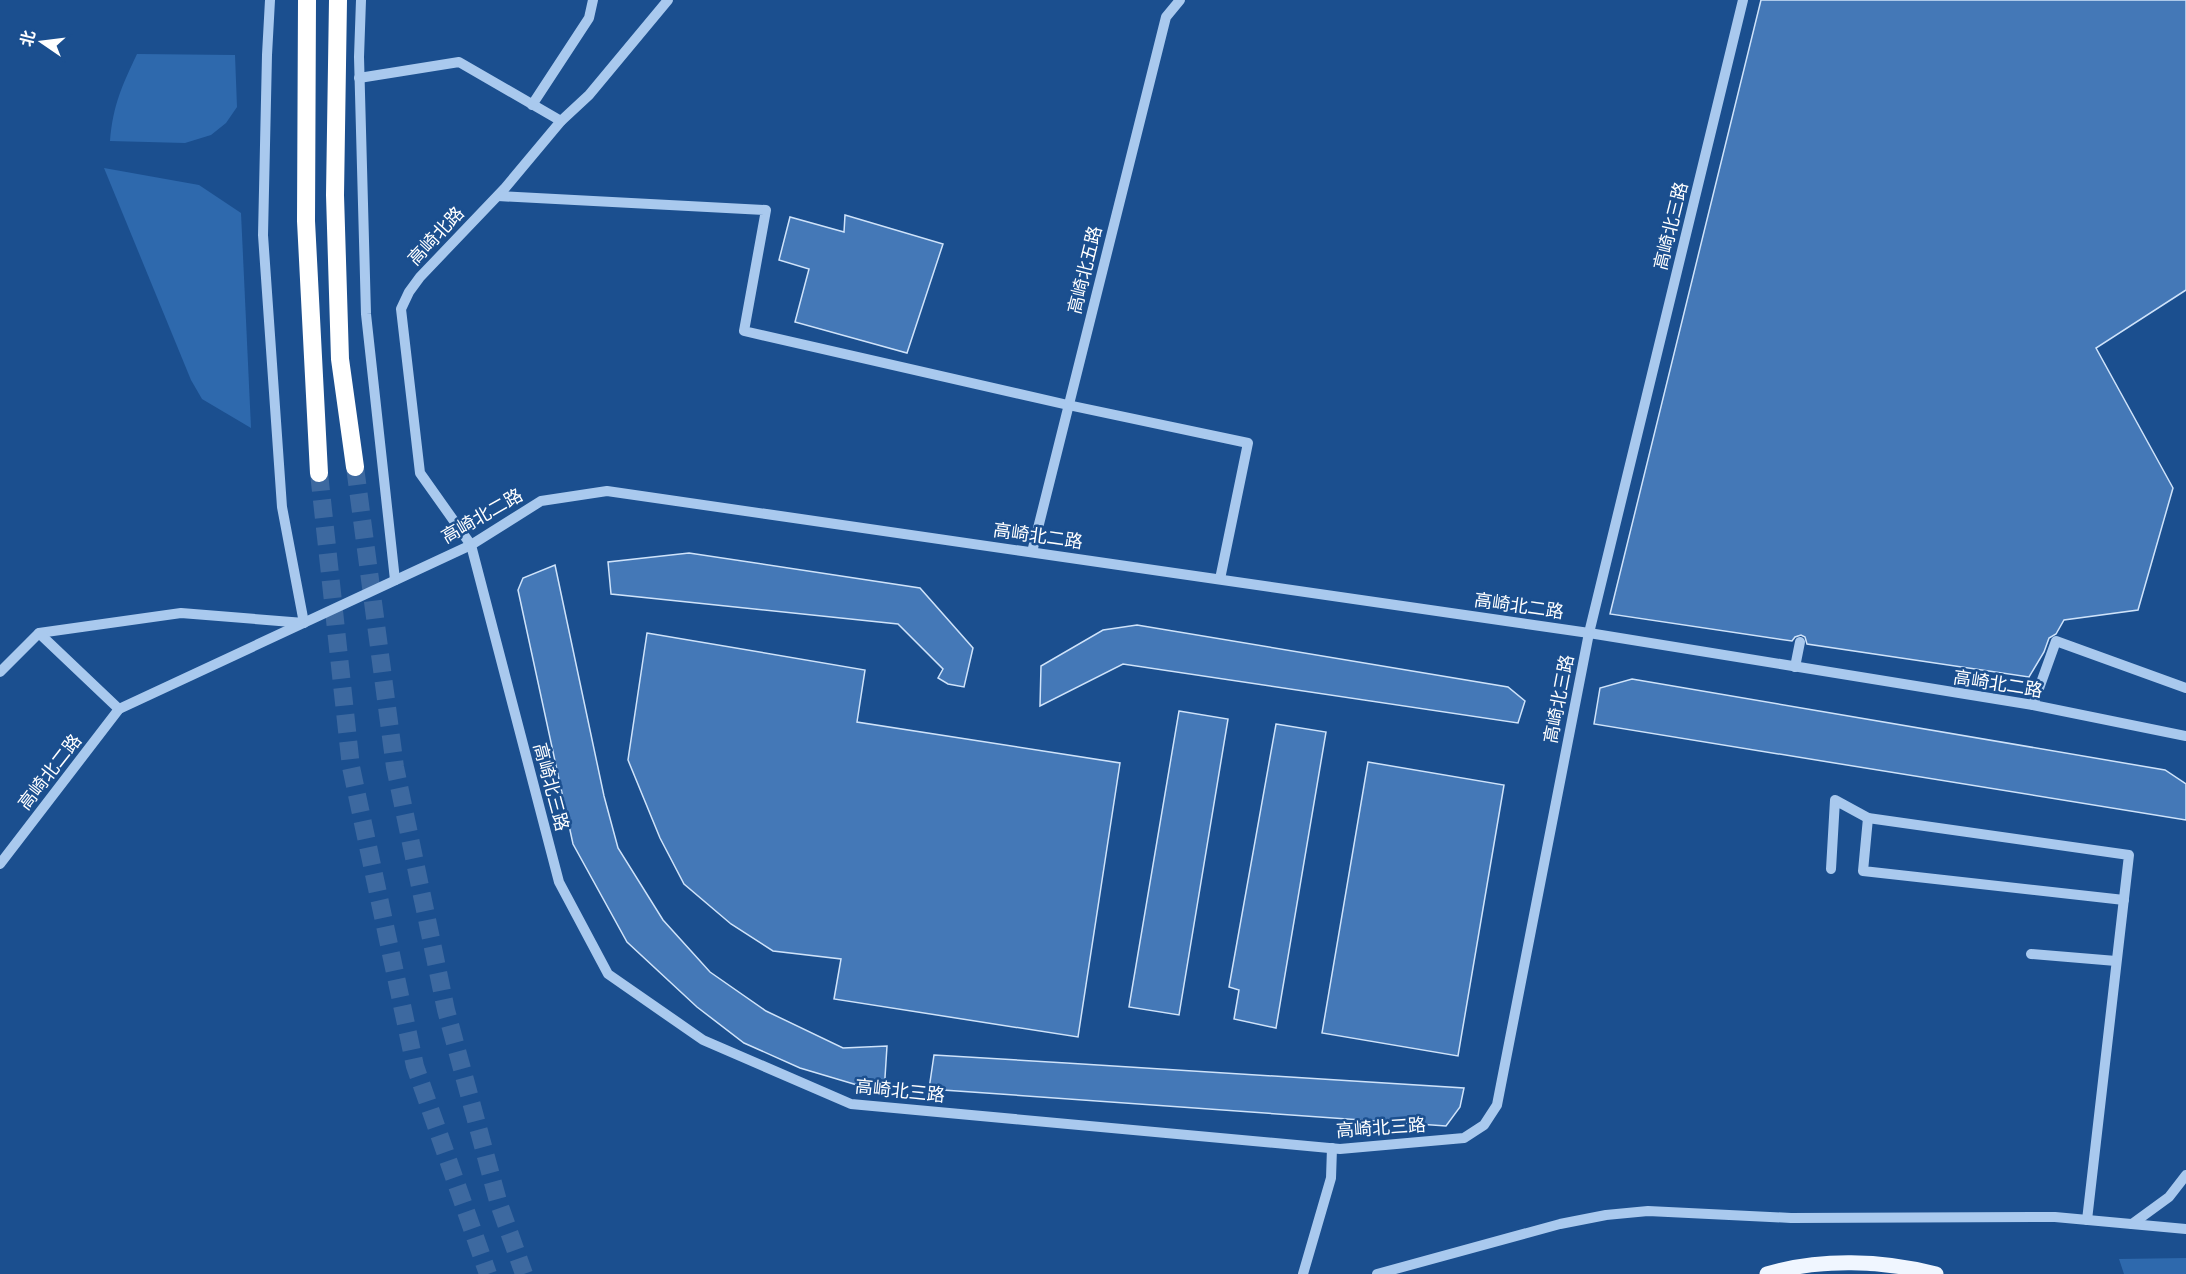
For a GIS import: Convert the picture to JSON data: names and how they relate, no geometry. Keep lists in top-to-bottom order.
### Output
{
  "streets": {
    "street": [
      "高崎北三路",
      "高崎北路",
      "高崎北五路",
      "高崎北二路"
    ]
  },
  "crossings": [
    ["高崎北三路", "高崎北路"],
    ["高崎北三路", "高崎北二路"],
    ["高崎北路", "高崎北二路"],
    ["高崎北五路", "高崎北二路"]
  ],
  "north": "left"
}
